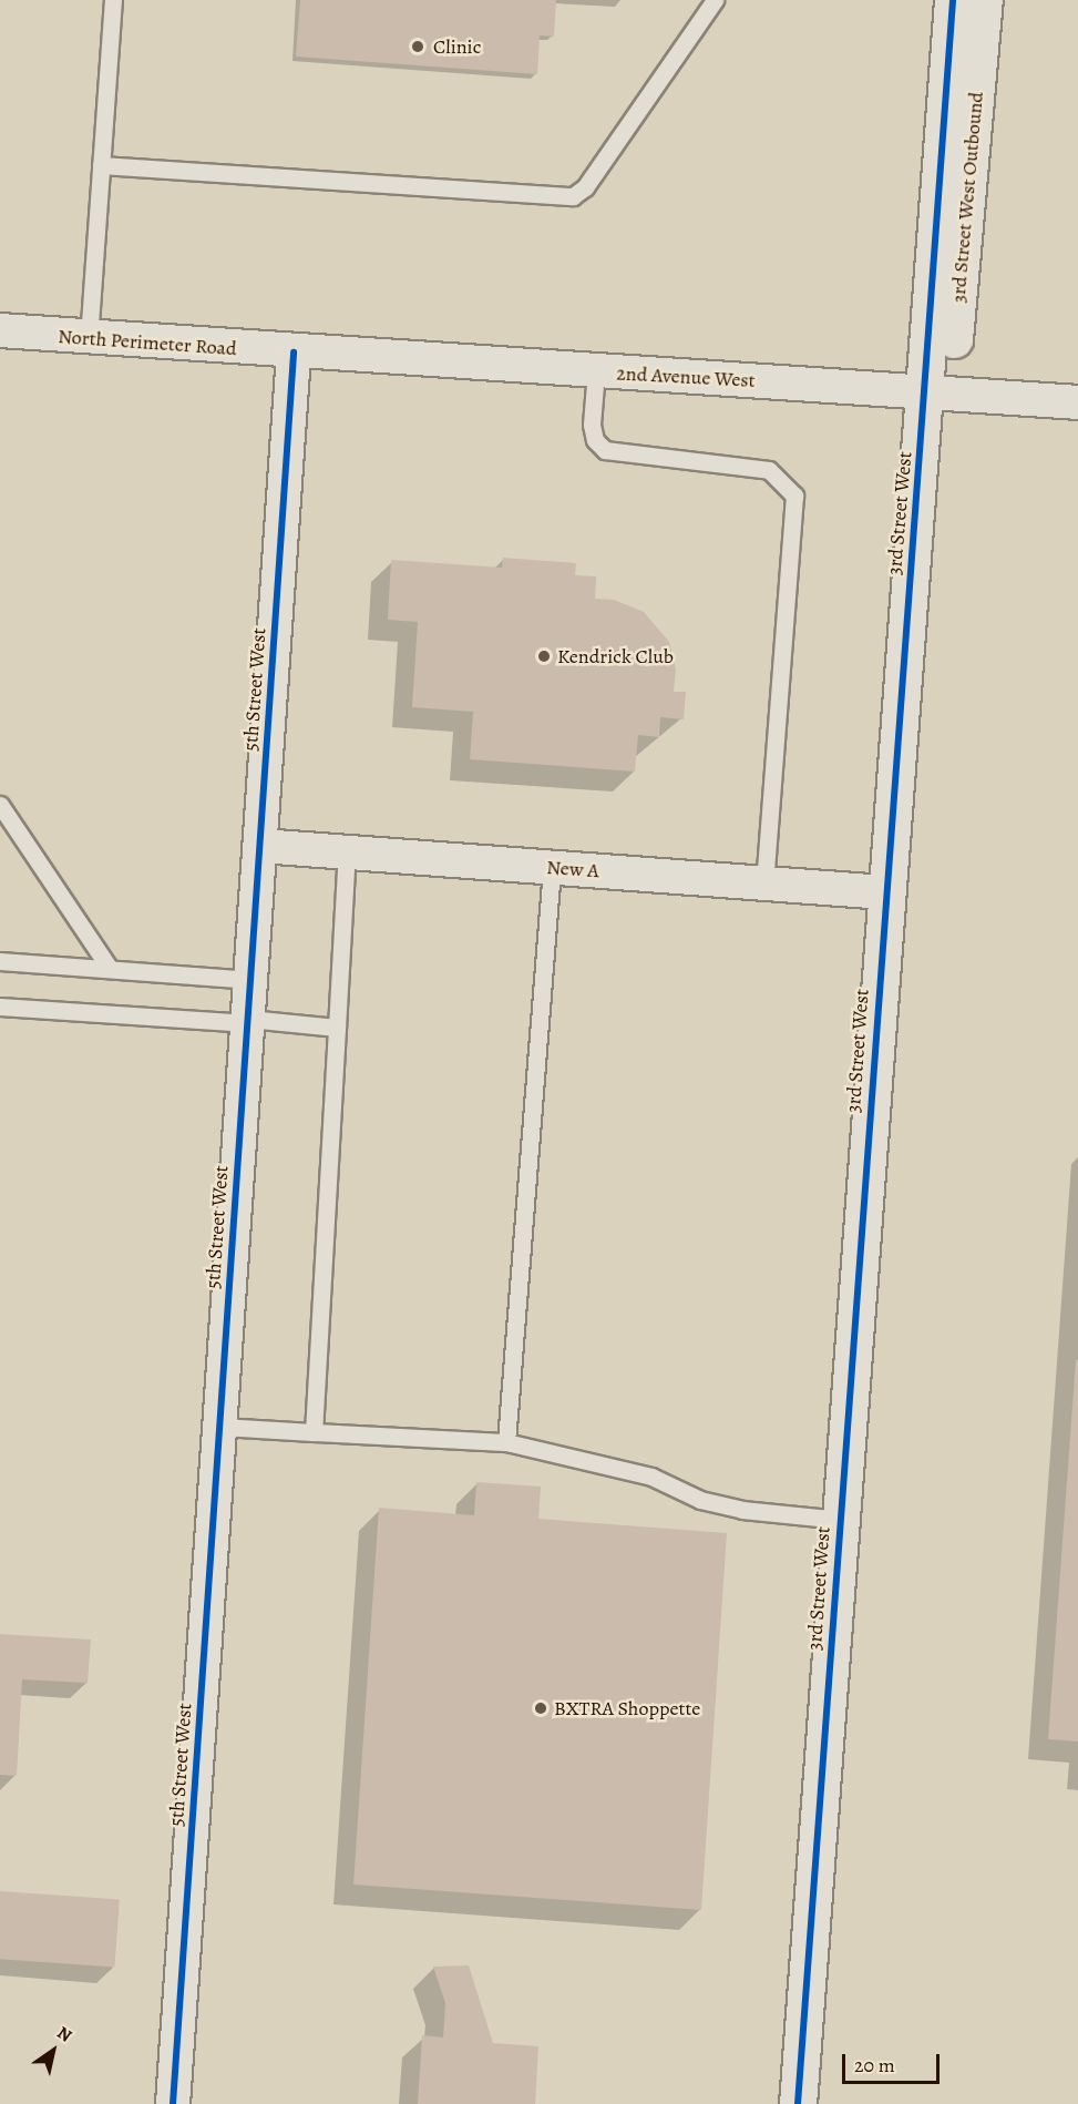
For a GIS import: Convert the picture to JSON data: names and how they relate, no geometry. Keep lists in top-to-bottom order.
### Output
{
  "streets": {
    "street": [
      "3rd Street West Outbound",
      "North Perimeter Road",
      "2nd Avenue West",
      "3rd Street West",
      "5th Street West",
      "New A"
    ]
  },
  "crossings": [
    ["3rd Street West Outbound", "2nd Avenue West"],
    ["3rd Street West Outbound", "3rd Street West"],
    ["North Perimeter Road", "2nd Avenue West"],
    ["North Perimeter Road", "5th Street West"],
    ["2nd Avenue West", "3rd Street West"],
    ["2nd Avenue West", "5th Street West"],
    ["3rd Street West", "New A"],
    ["5th Street West", "New A"]
  ],
  "places": ["Clinic", "Kendrick Club", "BXTRA Shoppette"],
  "scale_bar": "20 m",
  "north": "top right"
}
